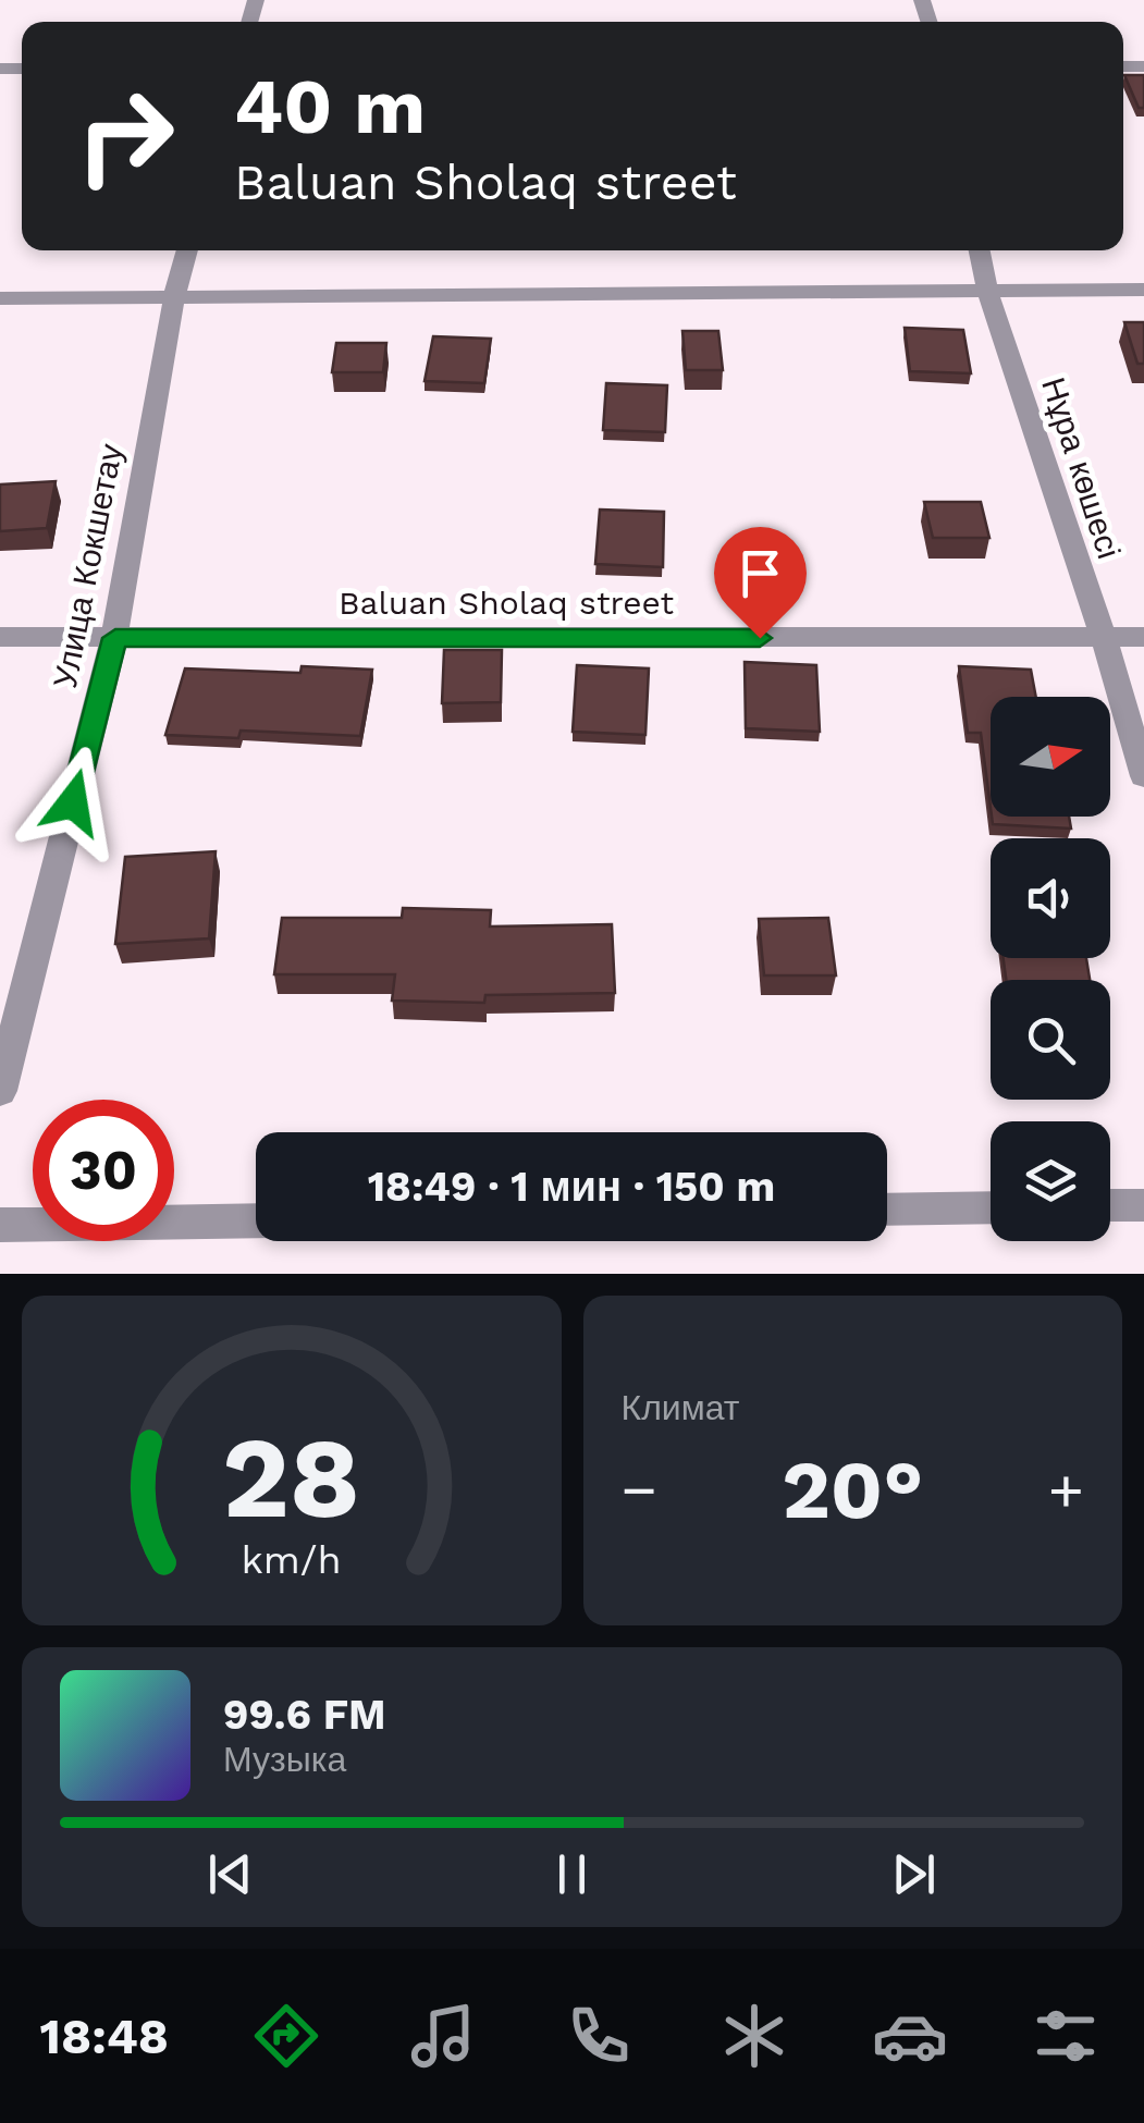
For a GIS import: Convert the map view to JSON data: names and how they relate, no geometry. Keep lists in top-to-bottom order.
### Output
{
  "streets": {
    "street": ["Нұра көшесі", "Улица Кокшетау", "Baluan Sholaq street"]
  },
  "crossings": [
    ["Нұра көшесі", "Baluan Sholaq street"],
    ["Улица Кокшетау", "Baluan Sholaq street"]
  ],
  "north": "right",
  "page": {
    "turn": ["40 m", "Baluan Sholaq street"],
    "limit": "30",
    "trip": "18:49 · 1 мин · 150 m",
    "tile": "Климат",
    "heat": ["−", "20°", "+"],
    "song": ["99.6 FM", "Музыка"],
    "tabs": "18:48",
    "gauge": ["28", "km/h"]
  }
}
